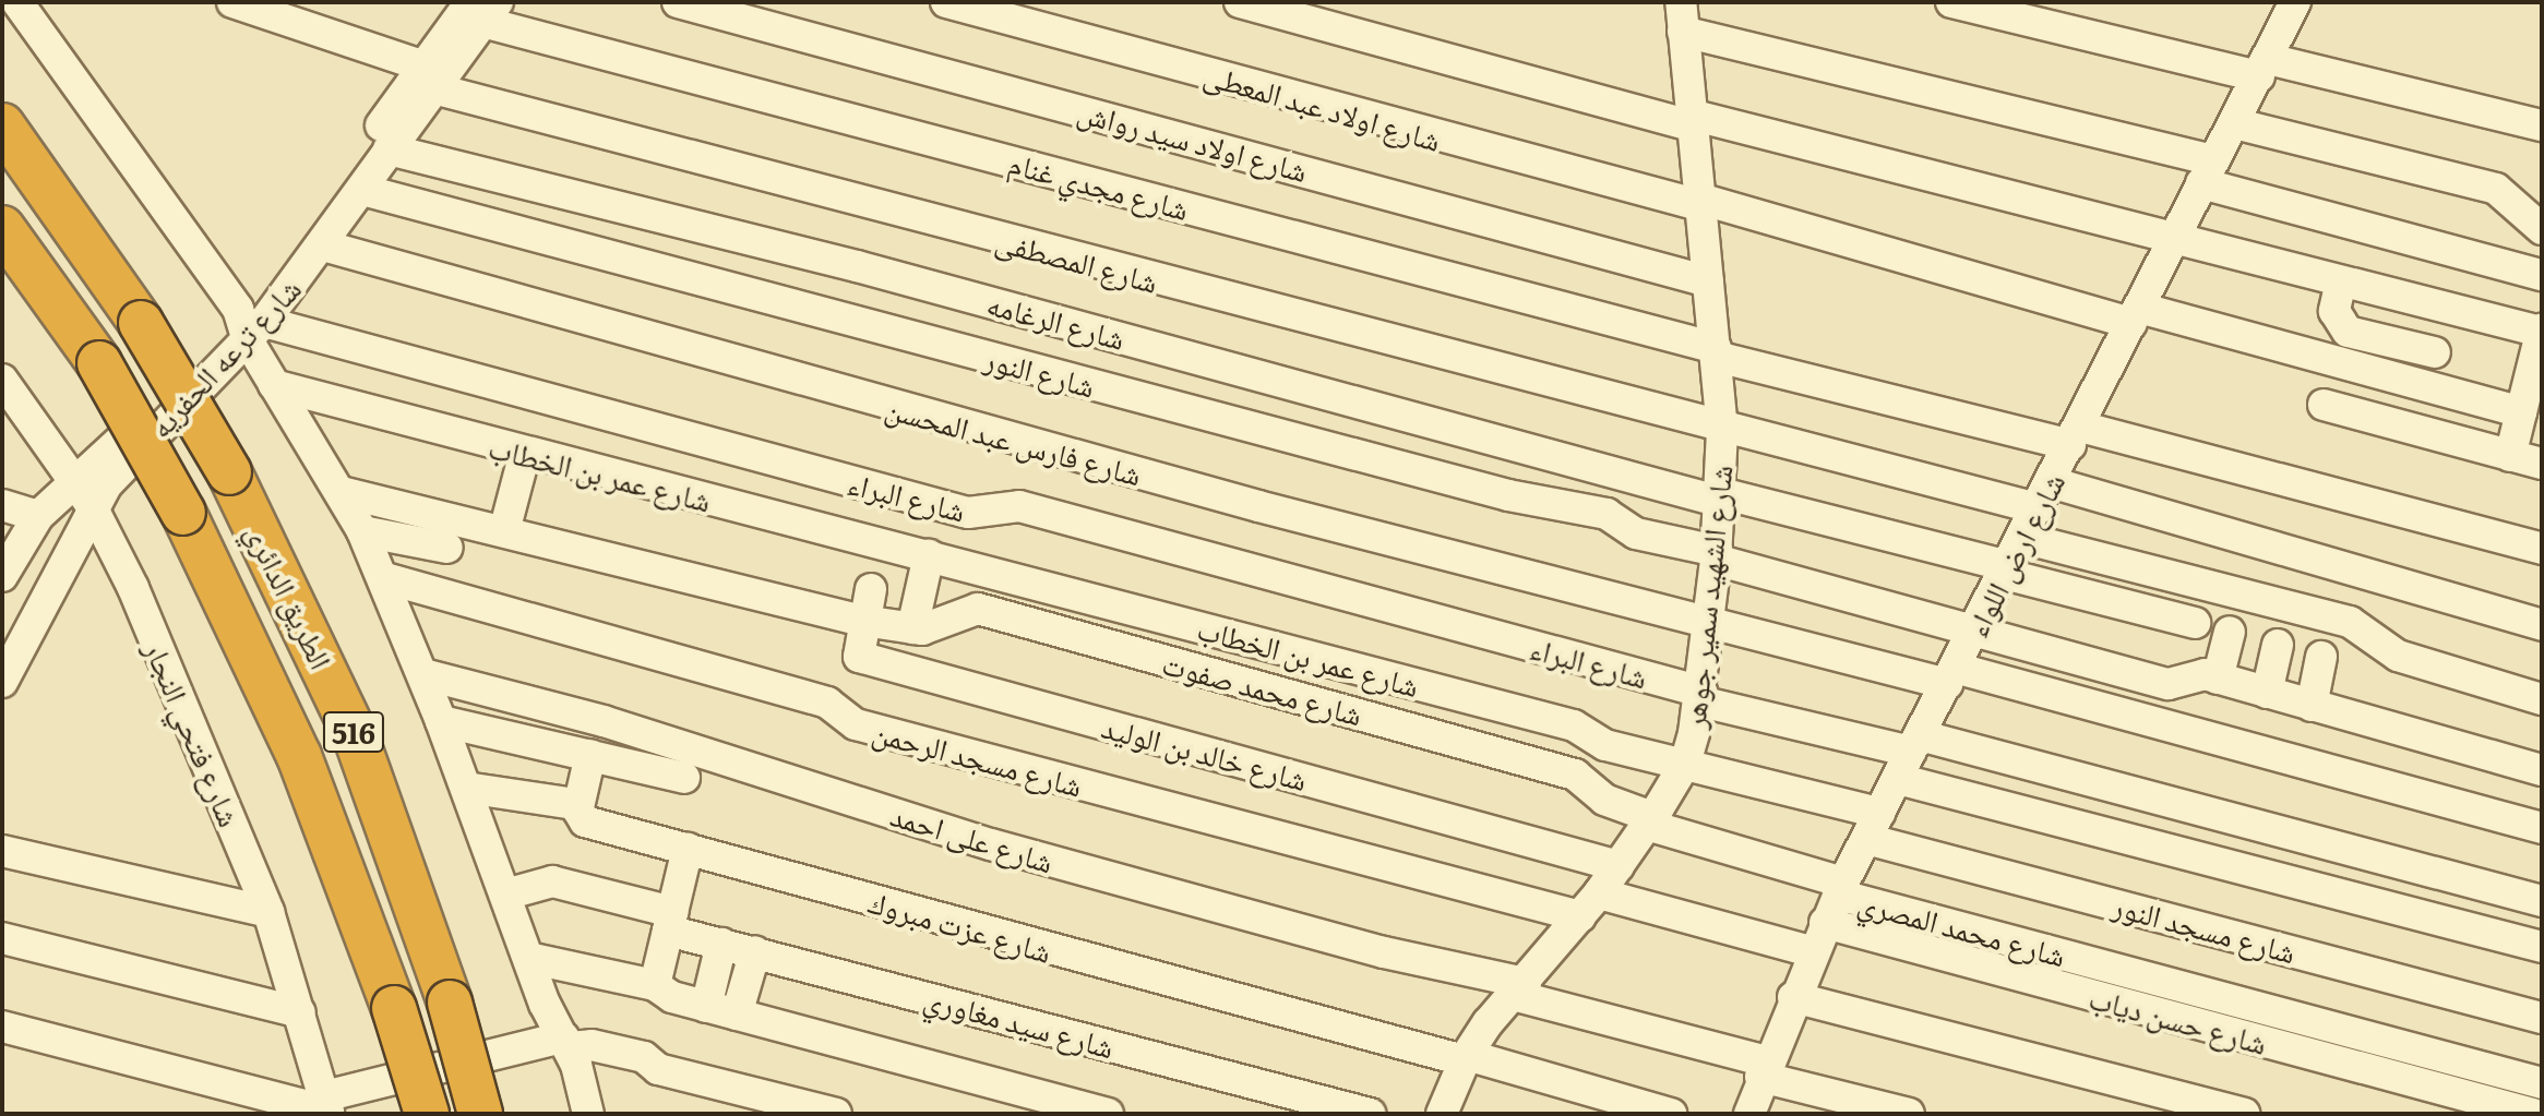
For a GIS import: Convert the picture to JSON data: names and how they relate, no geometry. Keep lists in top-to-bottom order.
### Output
{
  "streets": {
    "highway": ["الطريق الدائري", "516"],
    "street": [
      "شارع اولاد عبد المعطى",
      "شارع اولاد سيد رواش",
      "شارع مجدي غنام",
      "شارع المصطفى",
      "شارع الرغامه",
      "شارع ترعه الحفريه",
      "شارع النور",
      "شارع فارس عبد المحسن",
      "شارع عمر بن الخطاب",
      "شارع البراء",
      "شارع ارض اللواء",
      "شارع الشهيد سمير جوهر",
      "شارع محمد صفوت",
      "شارع فتحي النجار",
      "شارع خالد بن الوليد",
      "شارع مسجد الرحمن",
      "شارع على احمد",
      "شارع عزت مبروك",
      "شارع محمد المصري",
      "شارع مسجد النور",
      "شارع حسن دياب",
      "شارع سيد مغاوري"
    ]
  },
  "crossings": [
    ["شارع اولاد عبد المعطى", "شارع ارض اللواء"],
    ["شارع اولاد عبد المعطى", "شارع الشهيد سمير جوهر"],
    ["شارع اولاد سيد رواش", "شارع الشهيد سمير جوهر"],
    ["شارع مجدي غنام", "شارع ترعه الحفريه"],
    ["شارع مجدي غنام", "شارع ارض اللواء"],
    ["شارع مجدي غنام", "شارع الشهيد سمير جوهر"],
    ["شارع المصطفى", "شارع ترعه الحفريه"],
    ["شارع المصطفى", "شارع ارض اللواء"],
    ["شارع المصطفى", "شارع الشهيد سمير جوهر"],
    ["شارع الرغامه", "شارع ترعه الحفريه"],
    ["شارع الرغامه", "شارع ارض اللواء"],
    ["شارع الرغامه", "شارع الشهيد سمير جوهر"],
    ["شارع ترعه الحفريه", "شارع النور"],
    ["شارع ترعه الحفريه", "شارع فارس عبد المحسن"],
    ["شارع ترعه الحفريه", "شارع البراء"],
    ["شارع ترعه الحفريه", "شارع فتحي النجار"],
    ["شارع النور", "شارع ارض اللواء"],
    ["شارع النور", "شارع الشهيد سمير جوهر"],
    ["شارع فارس عبد المحسن", "شارع ارض اللواء"],
    ["شارع فارس عبد المحسن", "شارع الشهيد سمير جوهر"],
    ["شارع عمر بن الخطاب", "شارع ارض اللواء"],
    ["شارع عمر بن الخطاب", "شارع الشهيد سمير جوهر"],
    ["شارع عمر بن الخطاب", "شارع مسجد النور"],
    ["شارع البراء", "شارع ارض اللواء"],
    ["شارع البراء", "شارع الشهيد سمير جوهر"],
    ["شارع ارض اللواء", "شارع محمد صفوت"],
    ["شارع ارض اللواء", "شارع مسجد الرحمن"],
    ["شارع ارض اللواء", "شارع على احمد"],
    ["شارع ارض اللواء", "شارع محمد المصري"],
    ["شارع ارض اللواء", "شارع مسجد النور"],
    ["شارع ارض اللواء", "شارع حسن دياب"],
    ["شارع الشهيد سمير جوهر", "شارع محمد صفوت"],
    ["شارع الشهيد سمير جوهر", "شارع خالد بن الوليد"],
    ["شارع الشهيد سمير جوهر", "شارع مسجد الرحمن"],
    ["شارع الشهيد سمير جوهر", "شارع على احمد"],
    ["شارع الشهيد سمير جوهر", "شارع عزت مبروك"],
    ["شارع محمد صفوت", "شارع خالد بن الوليد"],
    ["شارع محمد صفوت", "شارع محمد المصري"]
  ]
}
